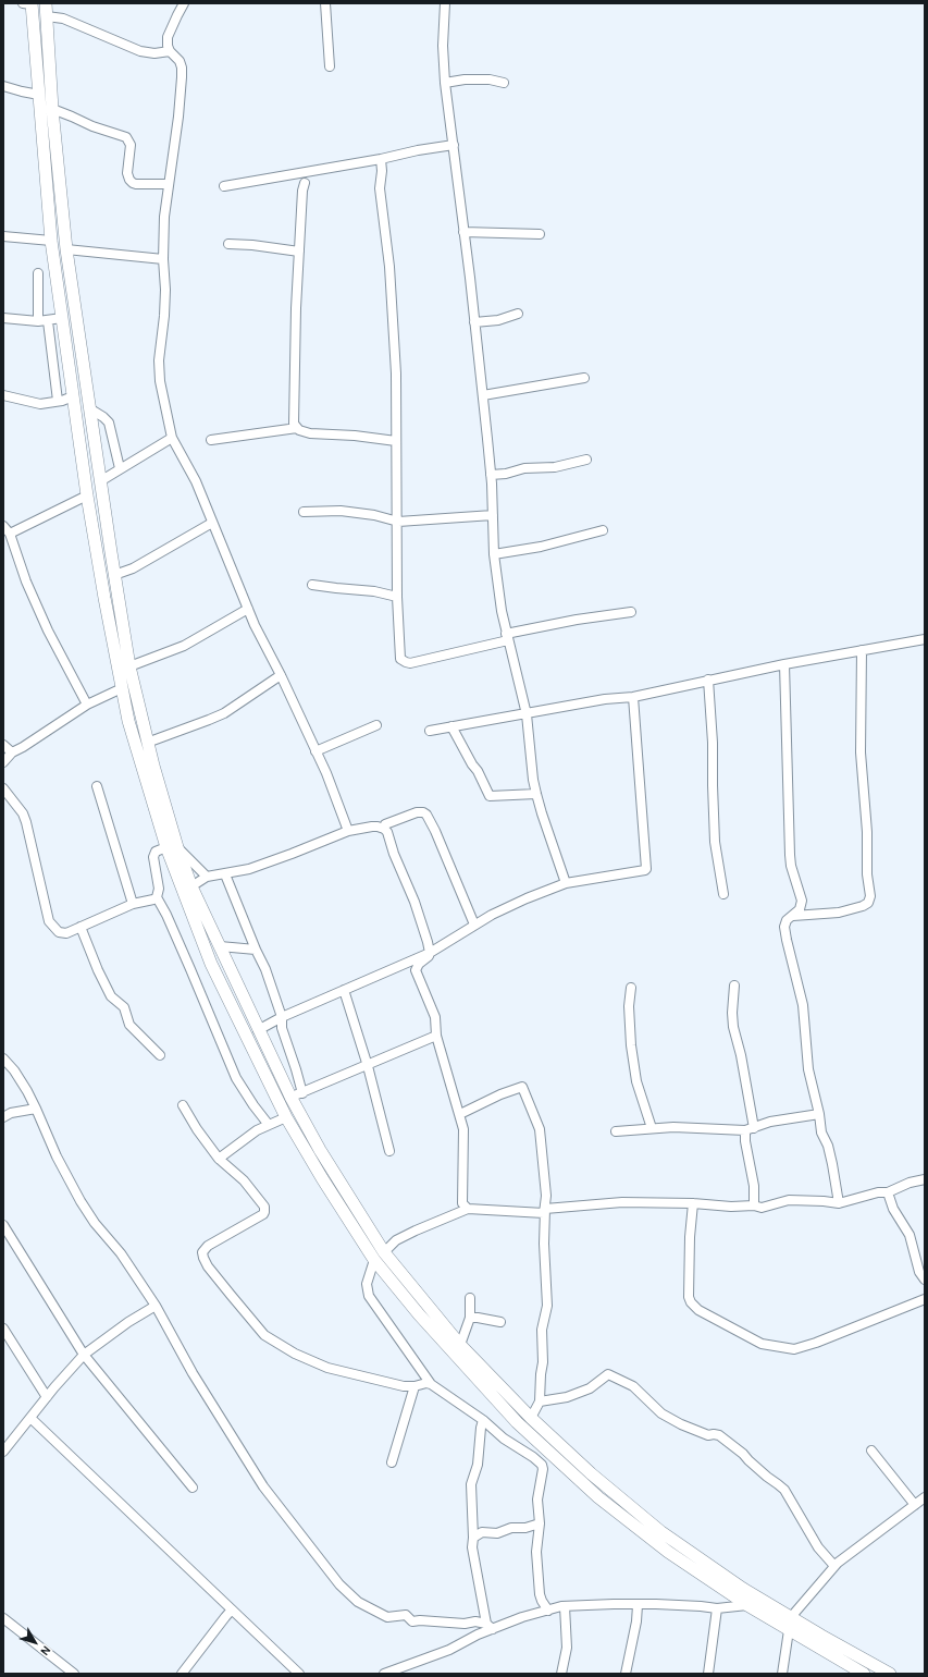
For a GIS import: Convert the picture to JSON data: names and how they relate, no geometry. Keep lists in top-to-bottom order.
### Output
{
  "north": "bottom right"
}
